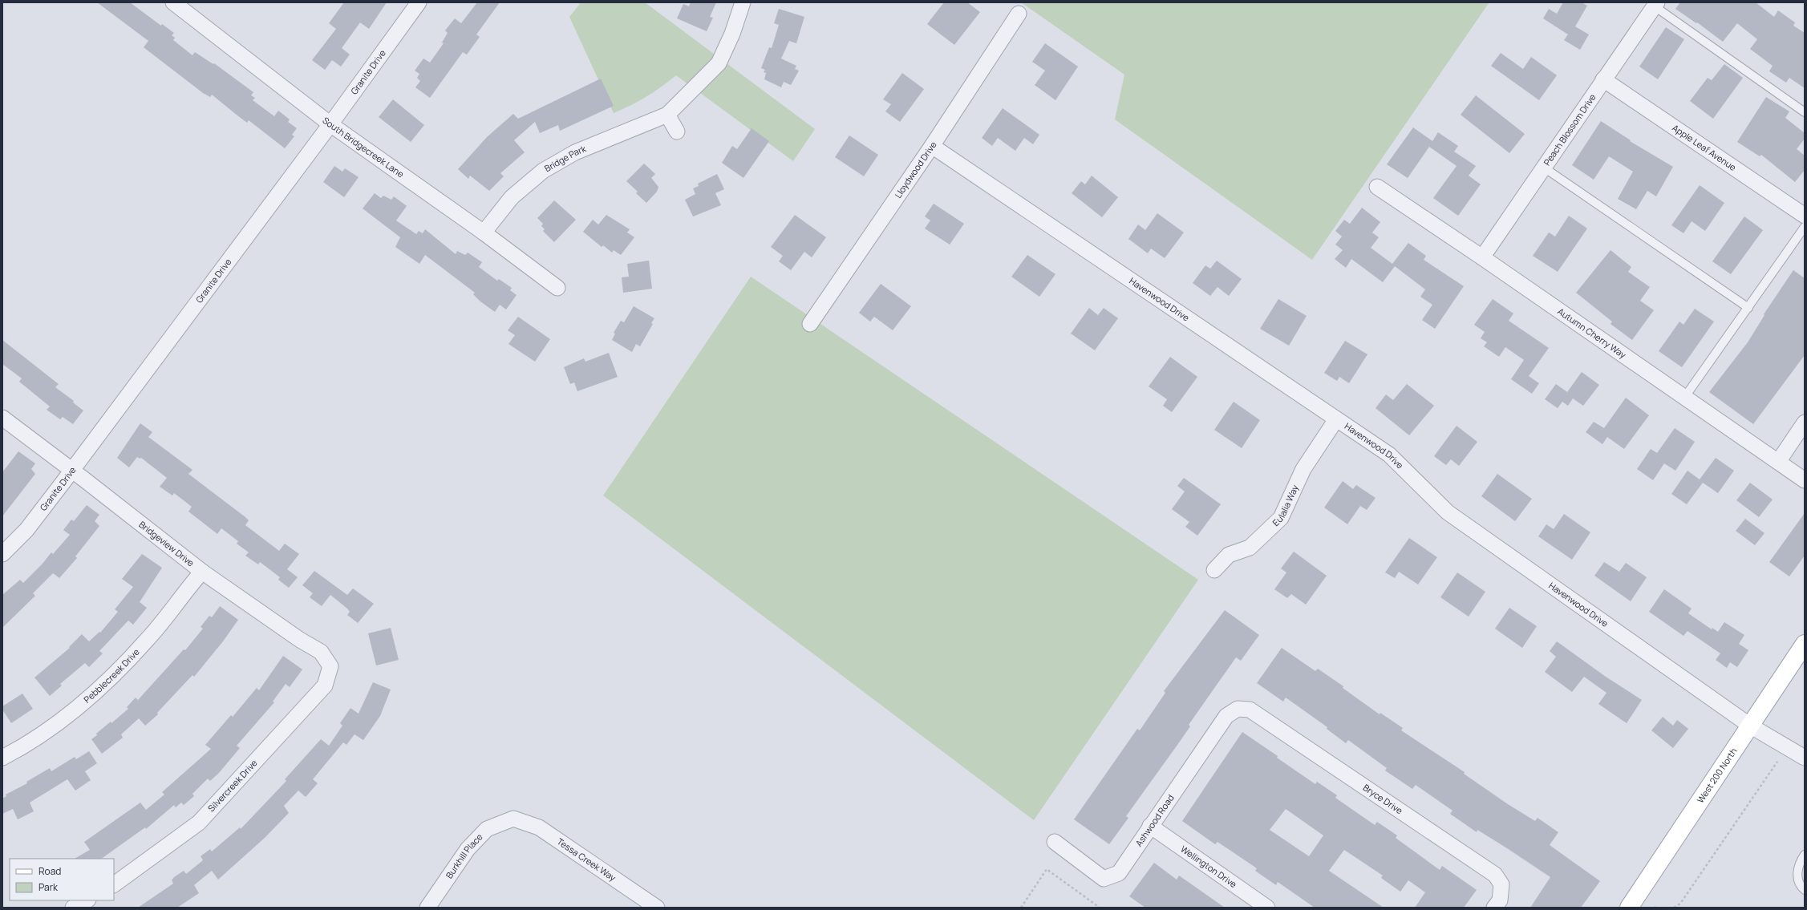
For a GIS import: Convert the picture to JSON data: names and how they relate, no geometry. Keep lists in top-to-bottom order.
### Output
{
  "streets": {
    "main road": ["West 200 North"],
    "street": [
      "Granite Drive",
      "Peach Blossom Drive",
      "South Bridgecreek Lane",
      "Apple Leaf Avenue",
      "Bridge Park",
      "Lloydwood Drive",
      "Havenwood Drive",
      "Autumn Cherry Way",
      "Eulalia Way",
      "Bridgeview Drive",
      "Pebblecreek Drive",
      "Silvercreek Drive",
      "Bryce Drive",
      "Ashwood Road",
      "Burkhill Place",
      "Tessa Creek Way",
      "Wellington Drive"
    ]
  },
  "crossings": [
    ["Granite Drive", "South Bridgecreek Lane"],
    ["Granite Drive", "Bridgeview Drive"],
    ["Peach Blossom Drive", "Apple Leaf Avenue"],
    ["Peach Blossom Drive", "Autumn Cherry Way"],
    ["South Bridgecreek Lane", "Bridge Park"],
    ["Lloydwood Drive", "Havenwood Drive"],
    ["Havenwood Drive", "Eulalia Way"],
    ["Havenwood Drive", "West 200 North"],
    ["Bridgeview Drive", "Pebblecreek Drive"],
    ["Bridgeview Drive", "Silvercreek Drive"],
    ["Bryce Drive", "Ashwood Road"],
    ["Ashwood Road", "Wellington Drive"],
    ["Burkhill Place", "Tessa Creek Way"]
  ],
  "legend": ["Road", "Park"]
}
